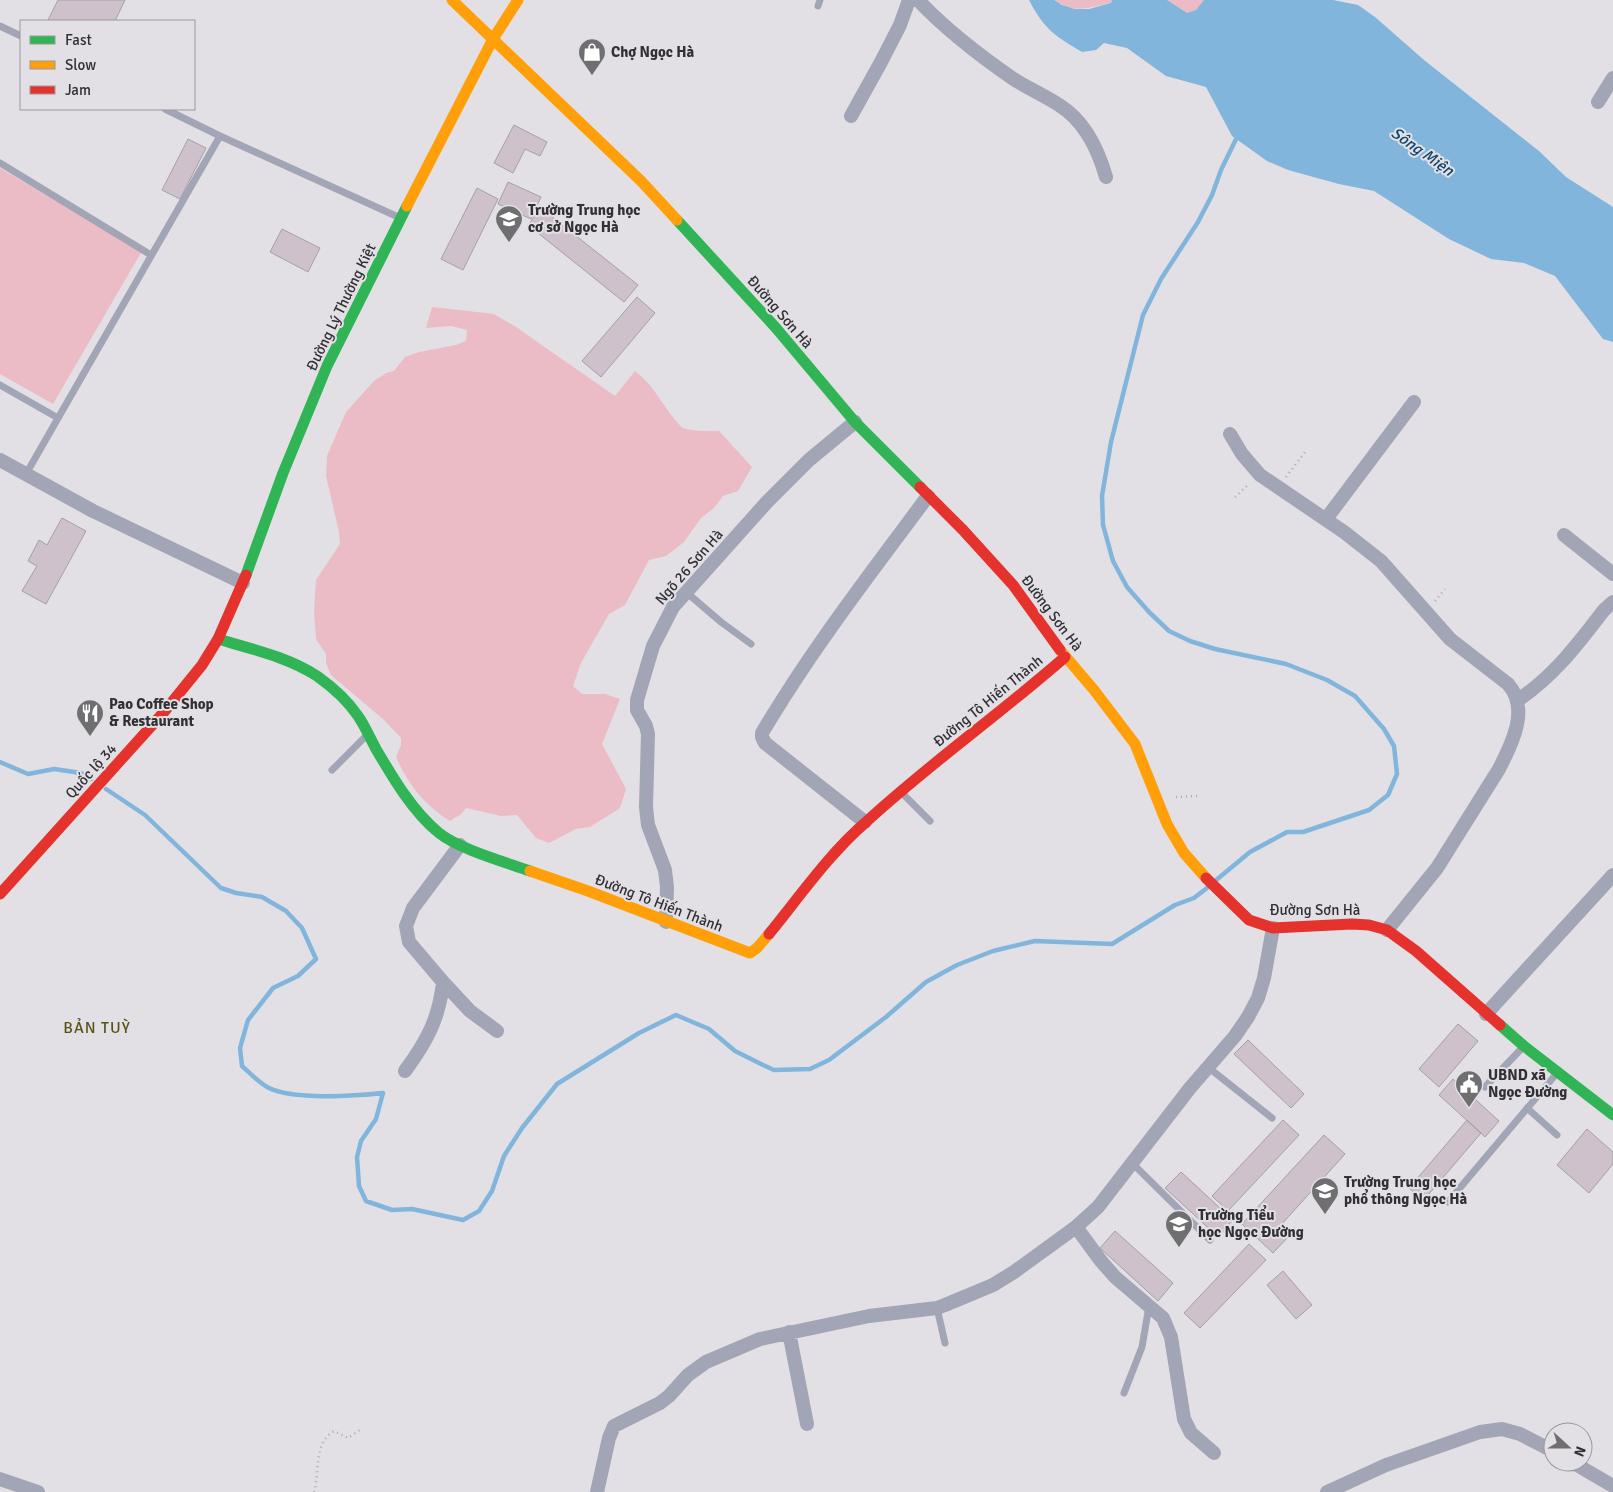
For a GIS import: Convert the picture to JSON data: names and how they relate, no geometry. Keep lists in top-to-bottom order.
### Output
{
  "streets": {
    "main road": [
      "Đường Lý Thường Kiệt",
      "Đường Sơn Hà",
      "Đường Tô Hiến Thành",
      "Quốc lộ 34"
    ],
    "street": ["Ngõ 26 Sơn Hà"]
  },
  "crossings": [
    ["Đường Lý Thường Kiệt", "Đường Sơn Hà"],
    ["Đường Lý Thường Kiệt", "Đường Tô Hiến Thành"],
    ["Đường Lý Thường Kiệt", "Quốc lộ 34"],
    ["Đường Sơn Hà", "Ngõ 26 Sơn Hà"],
    ["Đường Sơn Hà", "Đường Tô Hiến Thành"],
    ["Ngõ 26 Sơn Hà", "Đường Tô Hiến Thành"],
    ["Đường Tô Hiến Thành", "Quốc lộ 34"]
  ],
  "districts": ["BẢN TUỲ"],
  "water": ["Sông Miện"],
  "places": {
    "shop": ["Chợ Ngọc Hà"],
    "school or university": ["Trường Trung học cơ sở Ngọc Hà", "Trường Trung học phổ thông Ngọc Hà", "Trường Tiểu học Ngọc Đường"],
    "restaurant": ["Pao Coffee Shop & Restaurant"],
    "public building": ["UBND xã Ngọc Đường"]
  },
  "legend": ["Fast", "Slow", "Jam"],
  "north": "right"
}
